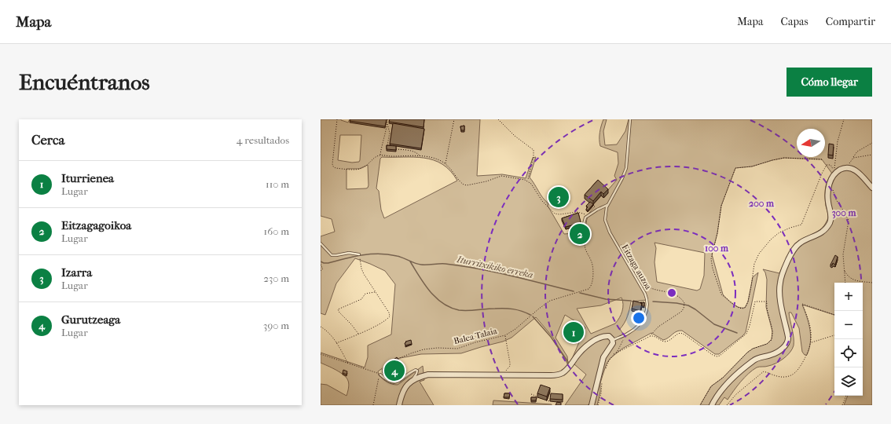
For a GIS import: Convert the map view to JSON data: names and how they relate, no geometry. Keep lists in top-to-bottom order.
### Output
{
  "streets": {
    "lane": ["Eitzaga auzoa"],
    "path": ["Balea Talaia"]
  },
  "water": ["Iturritxikiko erreka"],
  "north": "left",
  "page": {
    "header": "Mapa",
    "nav": ["Mapa", "Capas", "Compartir"],
    "buttons": "Cómo llegar",
    "title": "Encuéntranos",
    "heading": ["Cerca", "4 resultados"],
    "list": [
      {
        "mark": "1",
        "name": "Iturrienea",
        "note": "Lugar",
        "value": "110 m"
      },
      {
        "mark": "2",
        "name": "Eitzagagoikoa",
        "note": "Lugar",
        "value": "160 m"
      },
      {
        "mark": "3",
        "name": "Izarra",
        "note": "Lugar",
        "value": "230 m"
      },
      {
        "mark": "4",
        "name": "Gurutzeaga",
        "note": "Lugar",
        "value": "390 m"
      }
    ],
    "pins": [
      "3",
      "2",
      "1",
      "4"
    ],
    "map_buttons": ["+", "−"]
  },
  "rings": ["200 m", "300 m", "100 m"]
}
